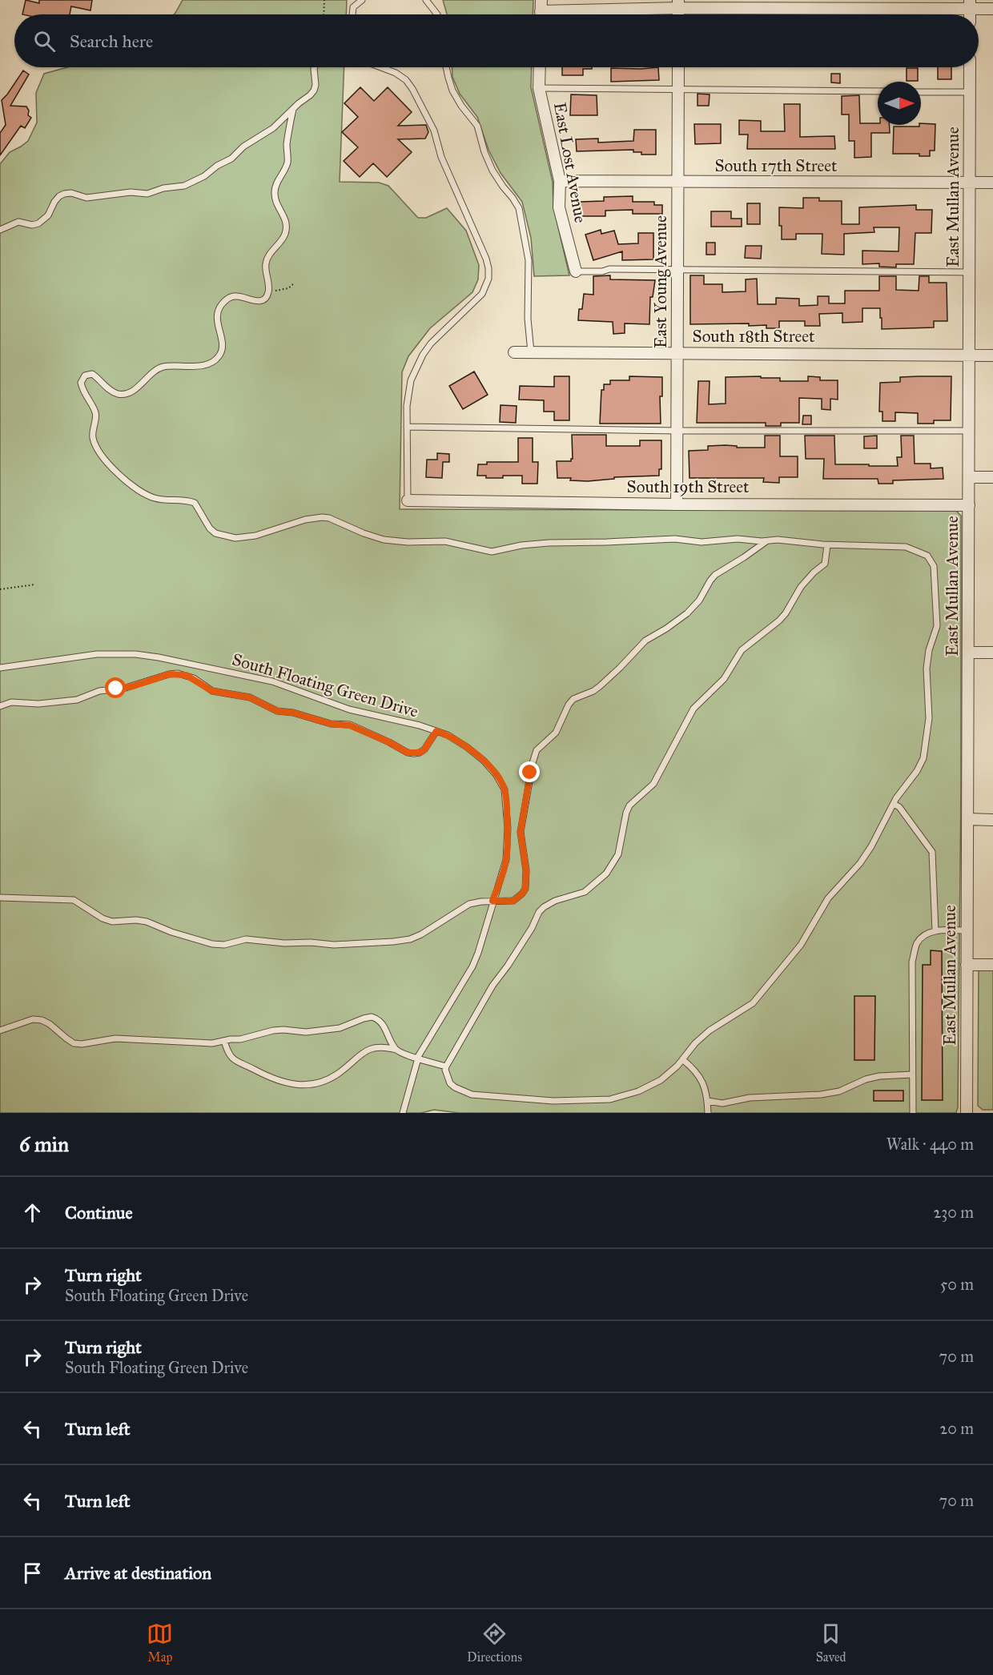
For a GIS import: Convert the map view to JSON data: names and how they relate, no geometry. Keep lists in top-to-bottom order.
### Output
{
  "streets": {
    "street": [
      "East Lost Avenue",
      "South 17th Street",
      "East Mullan Avenue",
      "East Young Avenue",
      "South 18th Street",
      "South 19th Street"
    ],
    "lane": ["South Floating Green Drive"]
  },
  "crossings": [
    ["East Lost Avenue", "South 17th Street"],
    ["South 17th Street", "East Mullan Avenue"],
    ["South 17th Street", "East Young Avenue"],
    ["East Mullan Avenue", "South 18th Street"],
    ["East Mullan Avenue", "South 19th Street"],
    ["East Young Avenue", "South 18th Street"],
    ["East Young Avenue", "South 19th Street"]
  ],
  "north": "right",
  "page": {
    "search": "Search here",
    "heading": ["6 min", "Walk · 440 m"],
    "list": [
      ["Continue", "230 m"],
      ["Turn right", "South Floating Green Drive", "50 m"],
      ["Turn right", "South Floating Green Drive", "70 m"],
      ["Turn left", "20 m"],
      ["Turn left", "70 m"],
      "Arrive at destination"
    ],
    "nav": ["Map", "Directions", "Saved"]
  }
}
